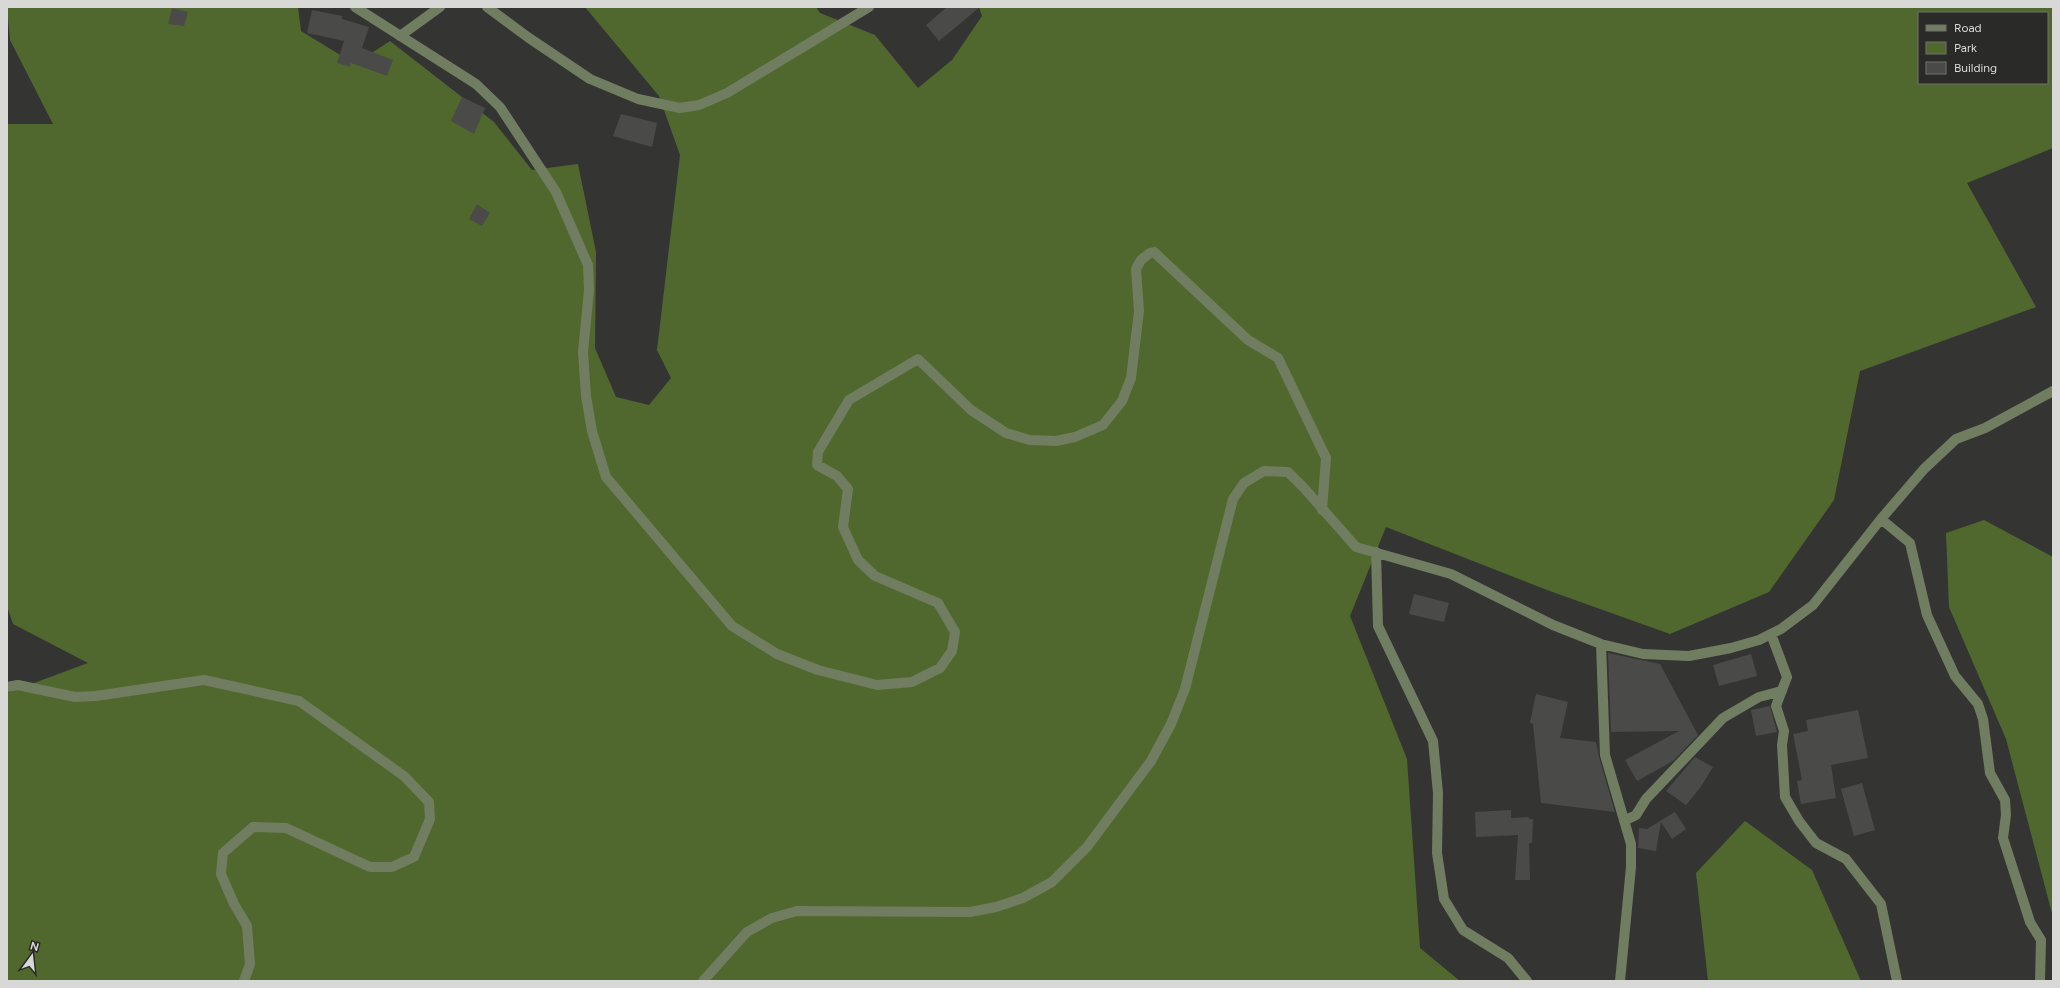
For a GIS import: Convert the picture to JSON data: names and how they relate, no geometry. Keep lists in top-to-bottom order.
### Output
{
  "legend": ["Road", "Park", "Building"],
  "north": "top"
}
